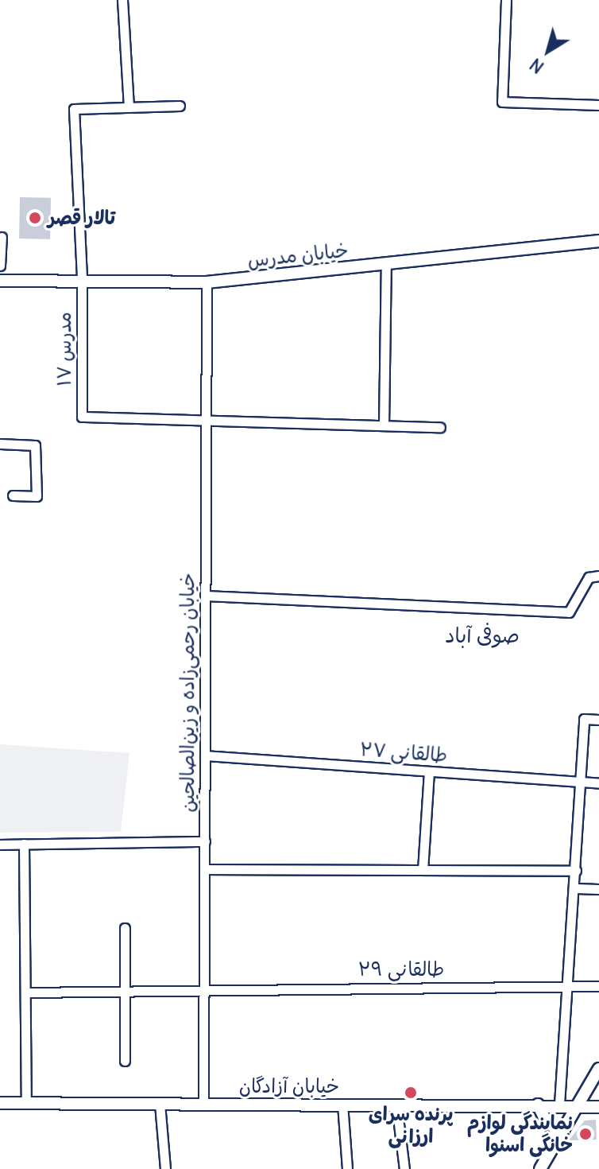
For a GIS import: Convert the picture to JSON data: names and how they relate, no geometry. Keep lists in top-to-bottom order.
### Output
{
  "streets": {
    "main road": ["خیابان مدرس", "خیابان آزادگان"],
    "street": [
      "مدرس ۱۷",
      "خیابان رحمی‌زاده و زین‌الصالحین",
      "طالقانی ۲۷",
      "طالقانی ۲۹"
    ]
  },
  "crossings": [
    ["خیابان مدرس", "مدرس ۱۷"],
    ["خیابان مدرس", "خیابان رحمی‌زاده و زین‌الصالحین"],
    ["مدرس ۱۷", "خیابان رحمی‌زاده و زین‌الصالحین"],
    ["خیابان رحمی‌زاده و زین‌الصالحین", "طالقانی ۲۷"],
    ["خیابان رحمی‌زاده و زین‌الصالحین", "طالقانی ۲۹"],
    ["خیابان رحمی‌زاده و زین‌الصالحین", "خیابان آزادگان"]
  ],
  "districts": ["صوفی آباد"],
  "places": ["تالار قصر", "پرنده سرای ارزانی", "نمایندگی لوازم خانگی اسنوا"],
  "north": "bottom left"
}
